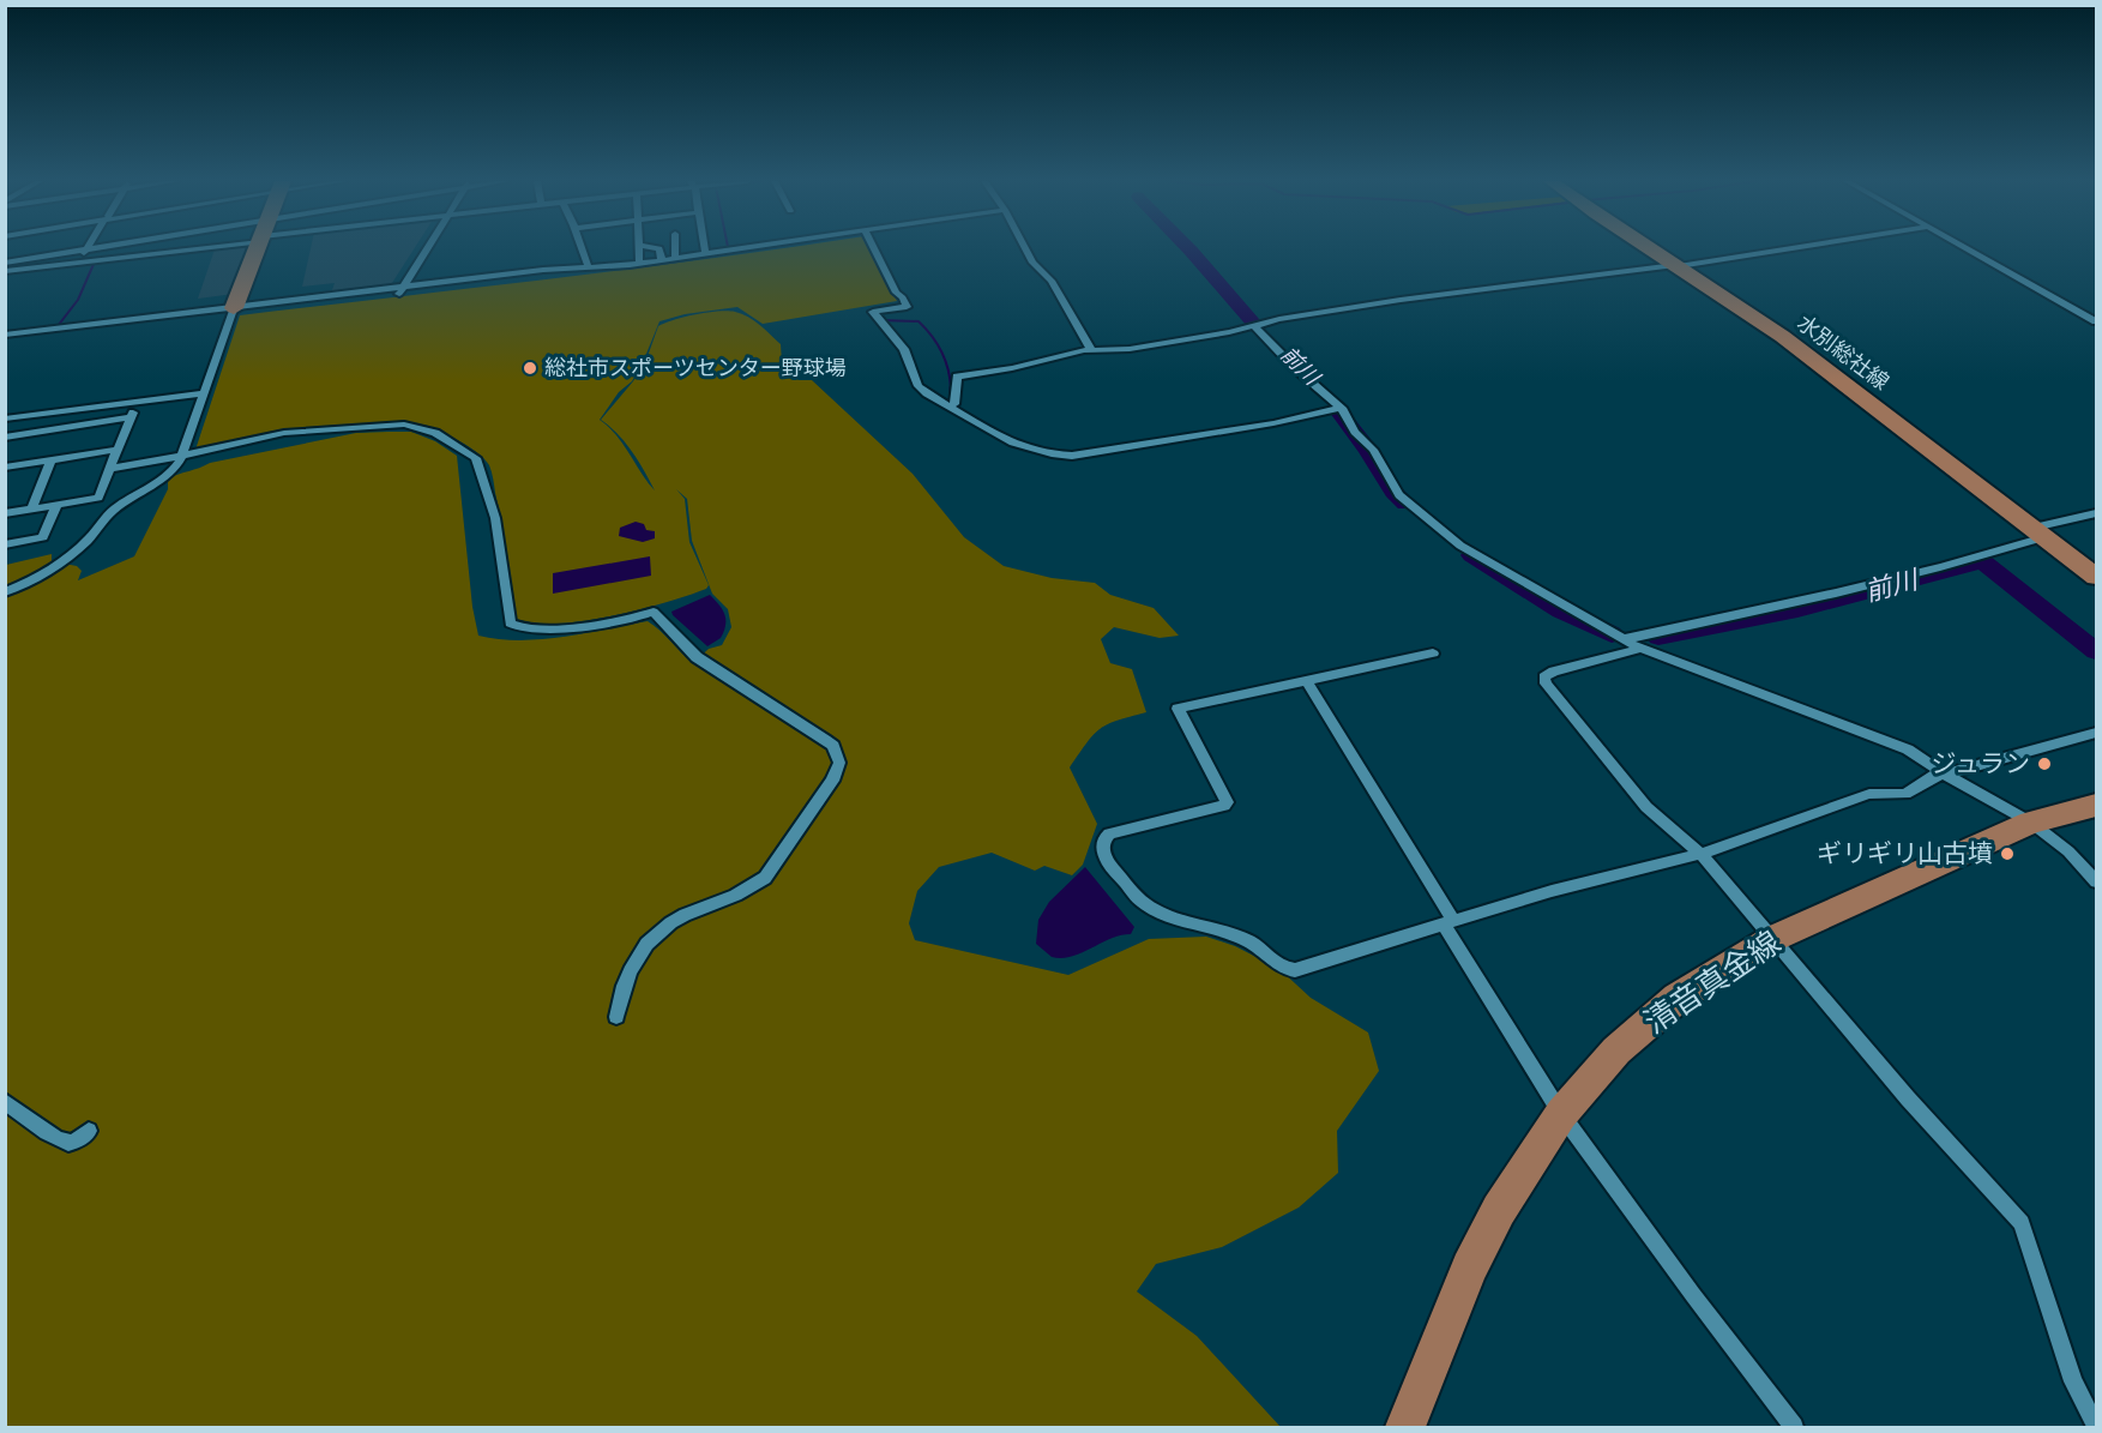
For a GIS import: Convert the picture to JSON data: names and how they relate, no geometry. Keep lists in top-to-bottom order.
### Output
{
  "streets": {
    "main road": ["水別総社線", "清音真金線"]
  },
  "water": ["前川"],
  "places": ["総社市スポーツセンター野球場", "ジュラン", "ギリギリ山古墳"]
}
